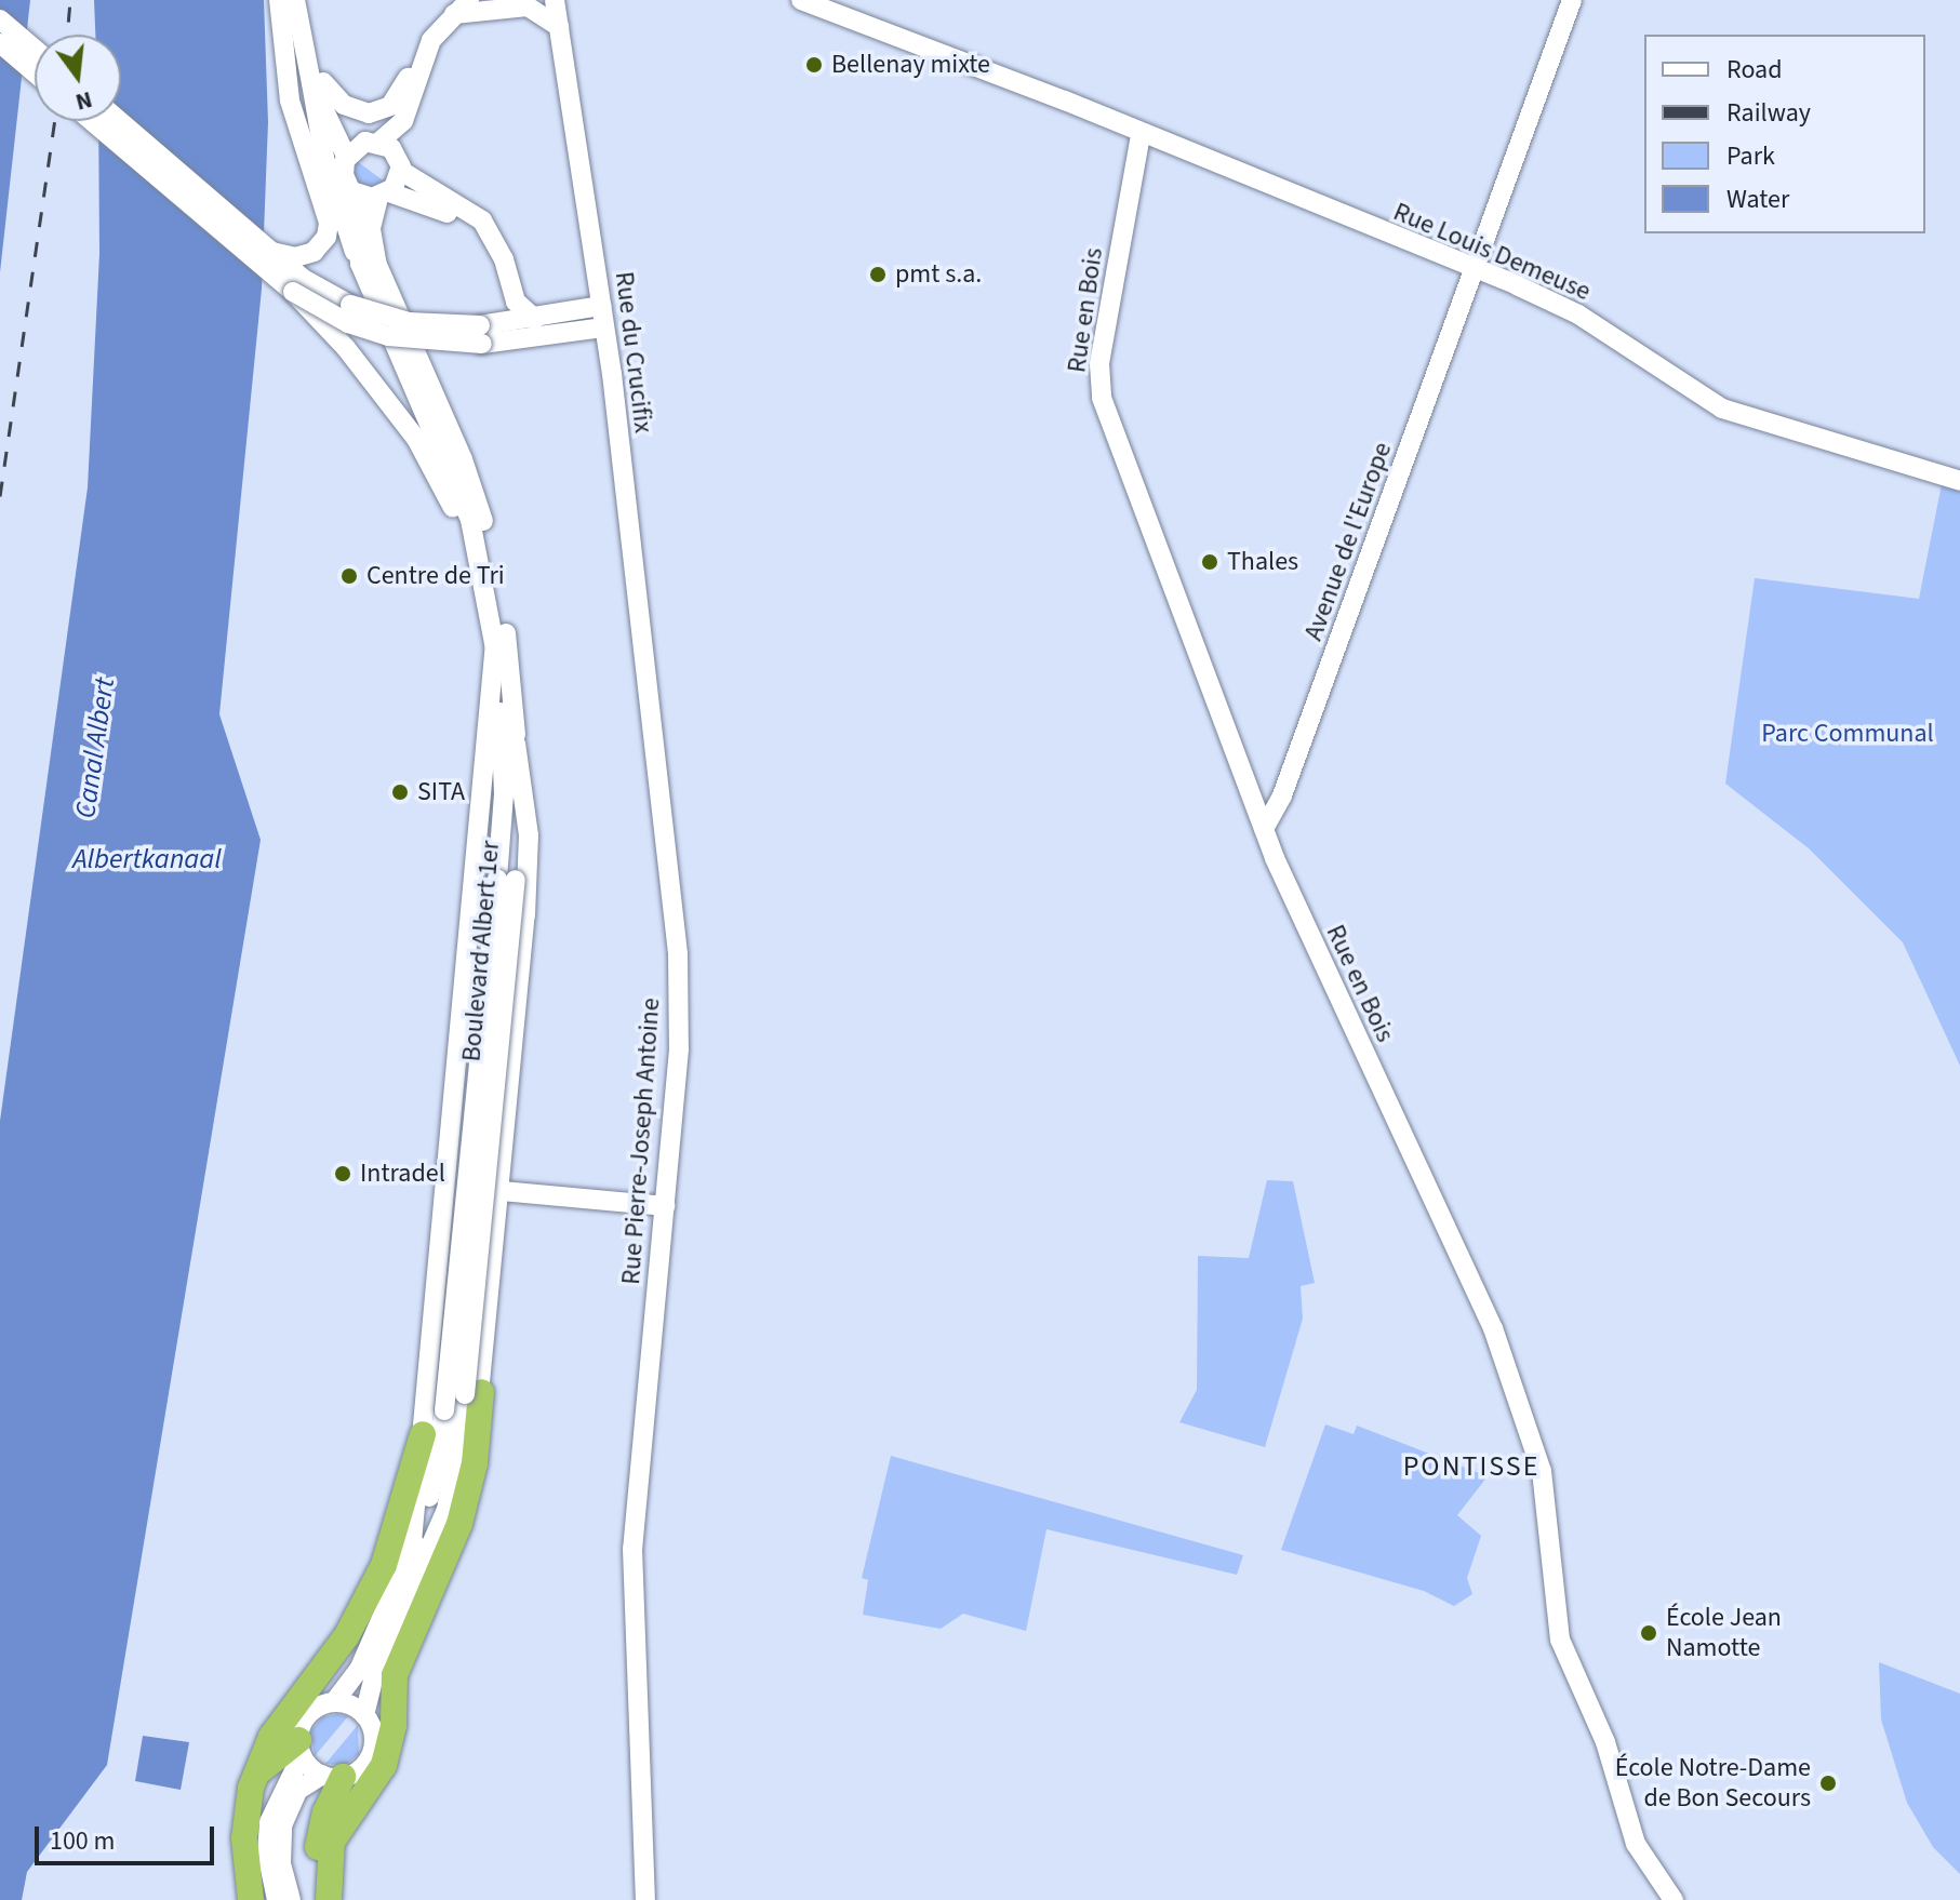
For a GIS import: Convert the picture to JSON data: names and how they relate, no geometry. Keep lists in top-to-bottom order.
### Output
{
  "streets": {
    "main road": [
      "Rue Louis Demeuse",
      "Rue en Bois",
      "Rue du Crucifix",
      "Avenue de l'Europe",
      "Boulevard Albert 1er",
      "Rue Pierre-Joseph Antoine"
    ]
  },
  "crossings": [
    ["Rue Louis Demeuse", "Rue en Bois"],
    ["Rue Louis Demeuse", "Avenue de l'Europe"],
    ["Rue en Bois", "Avenue de l'Europe"],
    ["Rue du Crucifix", "Rue Pierre-Joseph Antoine"]
  ],
  "districts": ["PONTISSE"],
  "water": ["Canal Albert", "Albertkanaal"],
  "parks": ["Parc Communal"],
  "places": [
    "Bellenay mixte",
    "pmt s.a.",
    "Thales",
    "Centre de Tri",
    "SITA",
    "Intradel",
    "École Jean Namotte",
    "École Notre-Dame de Bon Secours"
  ],
  "legend": [
    "Road",
    "Railway",
    "Park",
    "Water"
  ],
  "scale_bar": "100 m",
  "north": "bottom"
}
